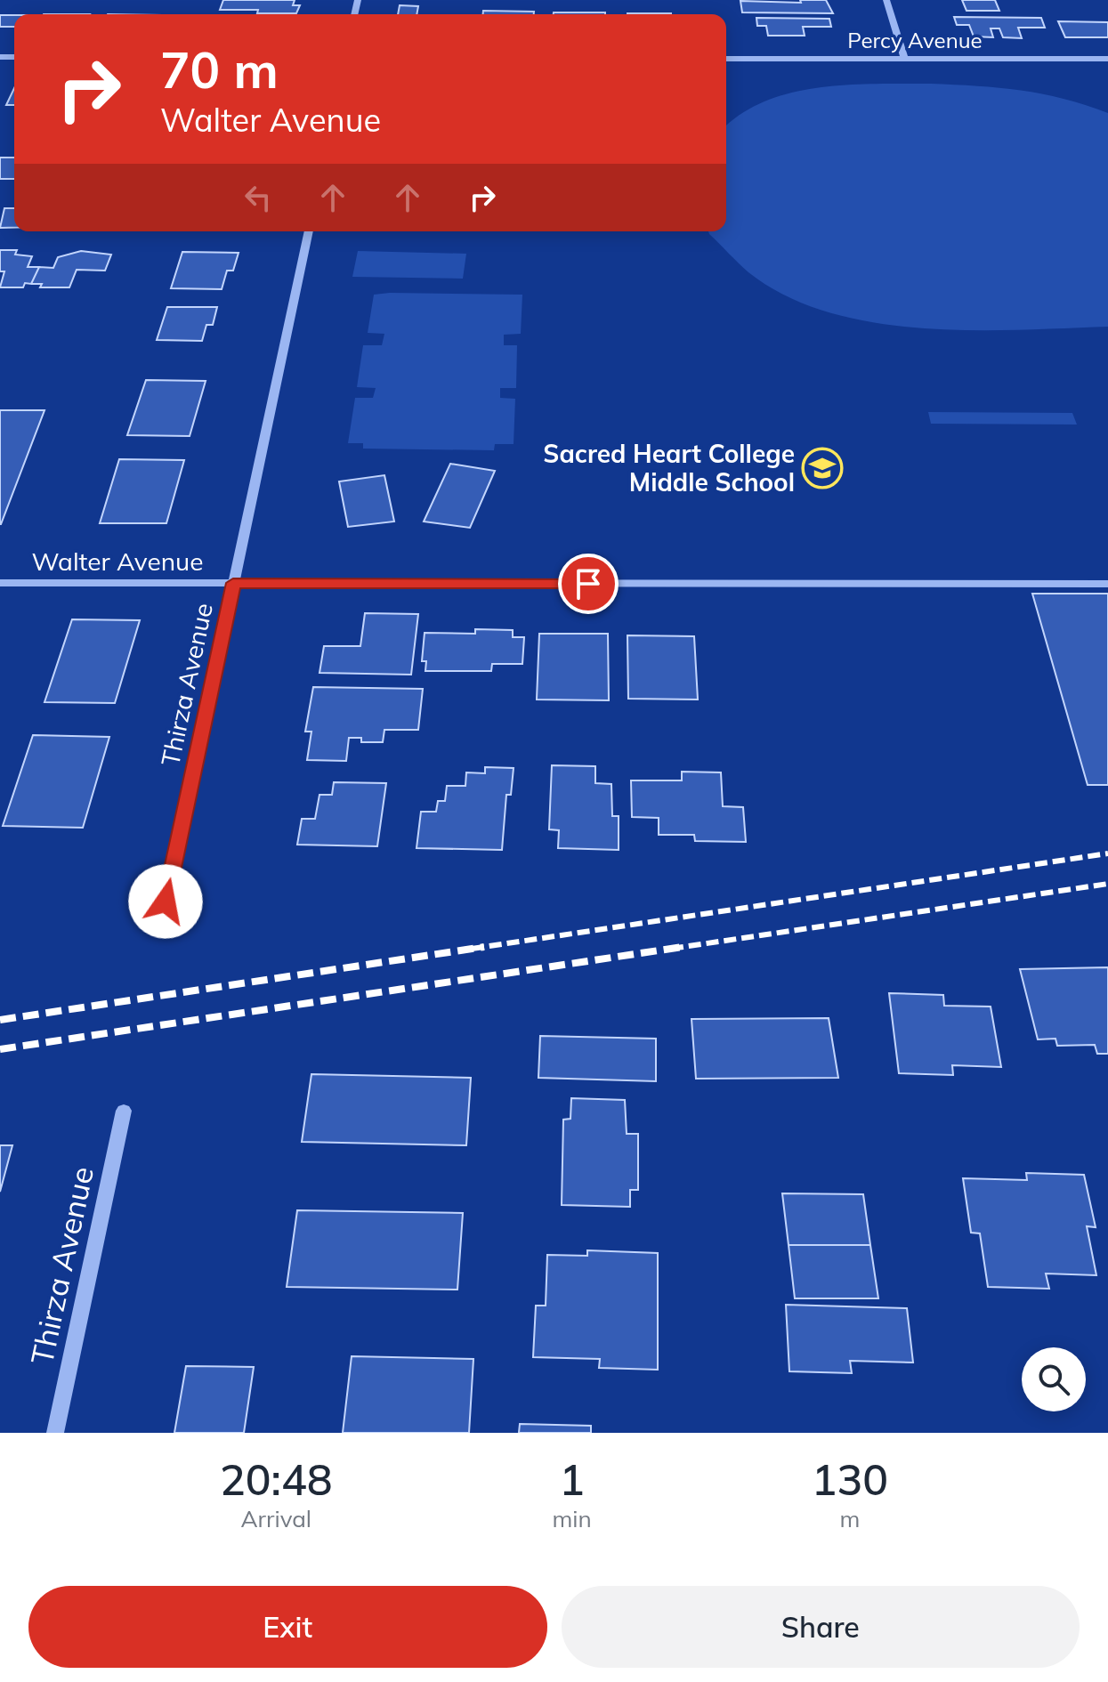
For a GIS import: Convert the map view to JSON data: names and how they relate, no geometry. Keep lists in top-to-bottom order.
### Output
{
  "streets": {
    "street": ["Percy Avenue", "Walter Avenue", "Thirza Avenue"]
  },
  "crossings": [
    ["Walter Avenue", "Thirza Avenue"]
  ],
  "places": {
    "school or university": ["Sacred Heart College Middle School"]
  },
  "page": {
    "turn": ["70 m", "Walter Avenue"],
    "eta": [
      "20:48",
      "Arrival",
      "1",
      "min",
      "130",
      "m"
    ],
    "buttons": ["Exit", "Share"]
  }
}
